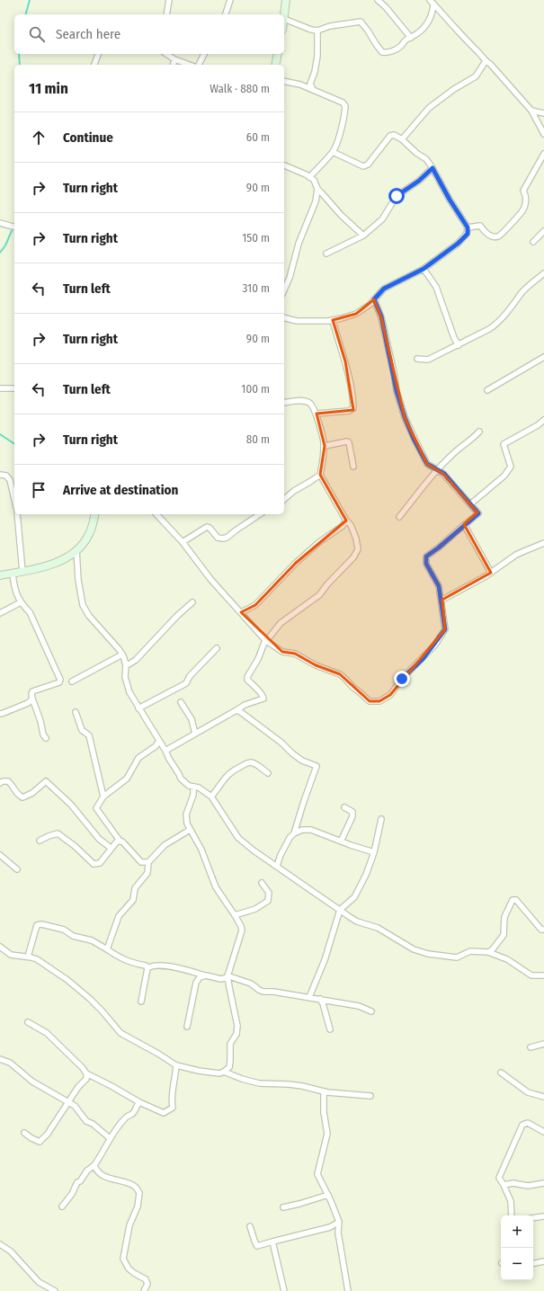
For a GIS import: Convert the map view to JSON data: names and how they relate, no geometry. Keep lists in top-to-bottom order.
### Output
{
  "page": {
    "search": "Search here",
    "heading": ["11 min", "Walk · 880 m"],
    "list": [
      ["Continue", "60 m"],
      ["Turn right", "90 m"],
      ["Turn right", "150 m"],
      ["Turn left", "310 m"],
      ["Turn right", "90 m"],
      ["Turn left", "100 m"],
      ["Turn right", "80 m"],
      "Arrive at destination"
    ],
    "map_buttons": ["+", "−"]
  }
}
